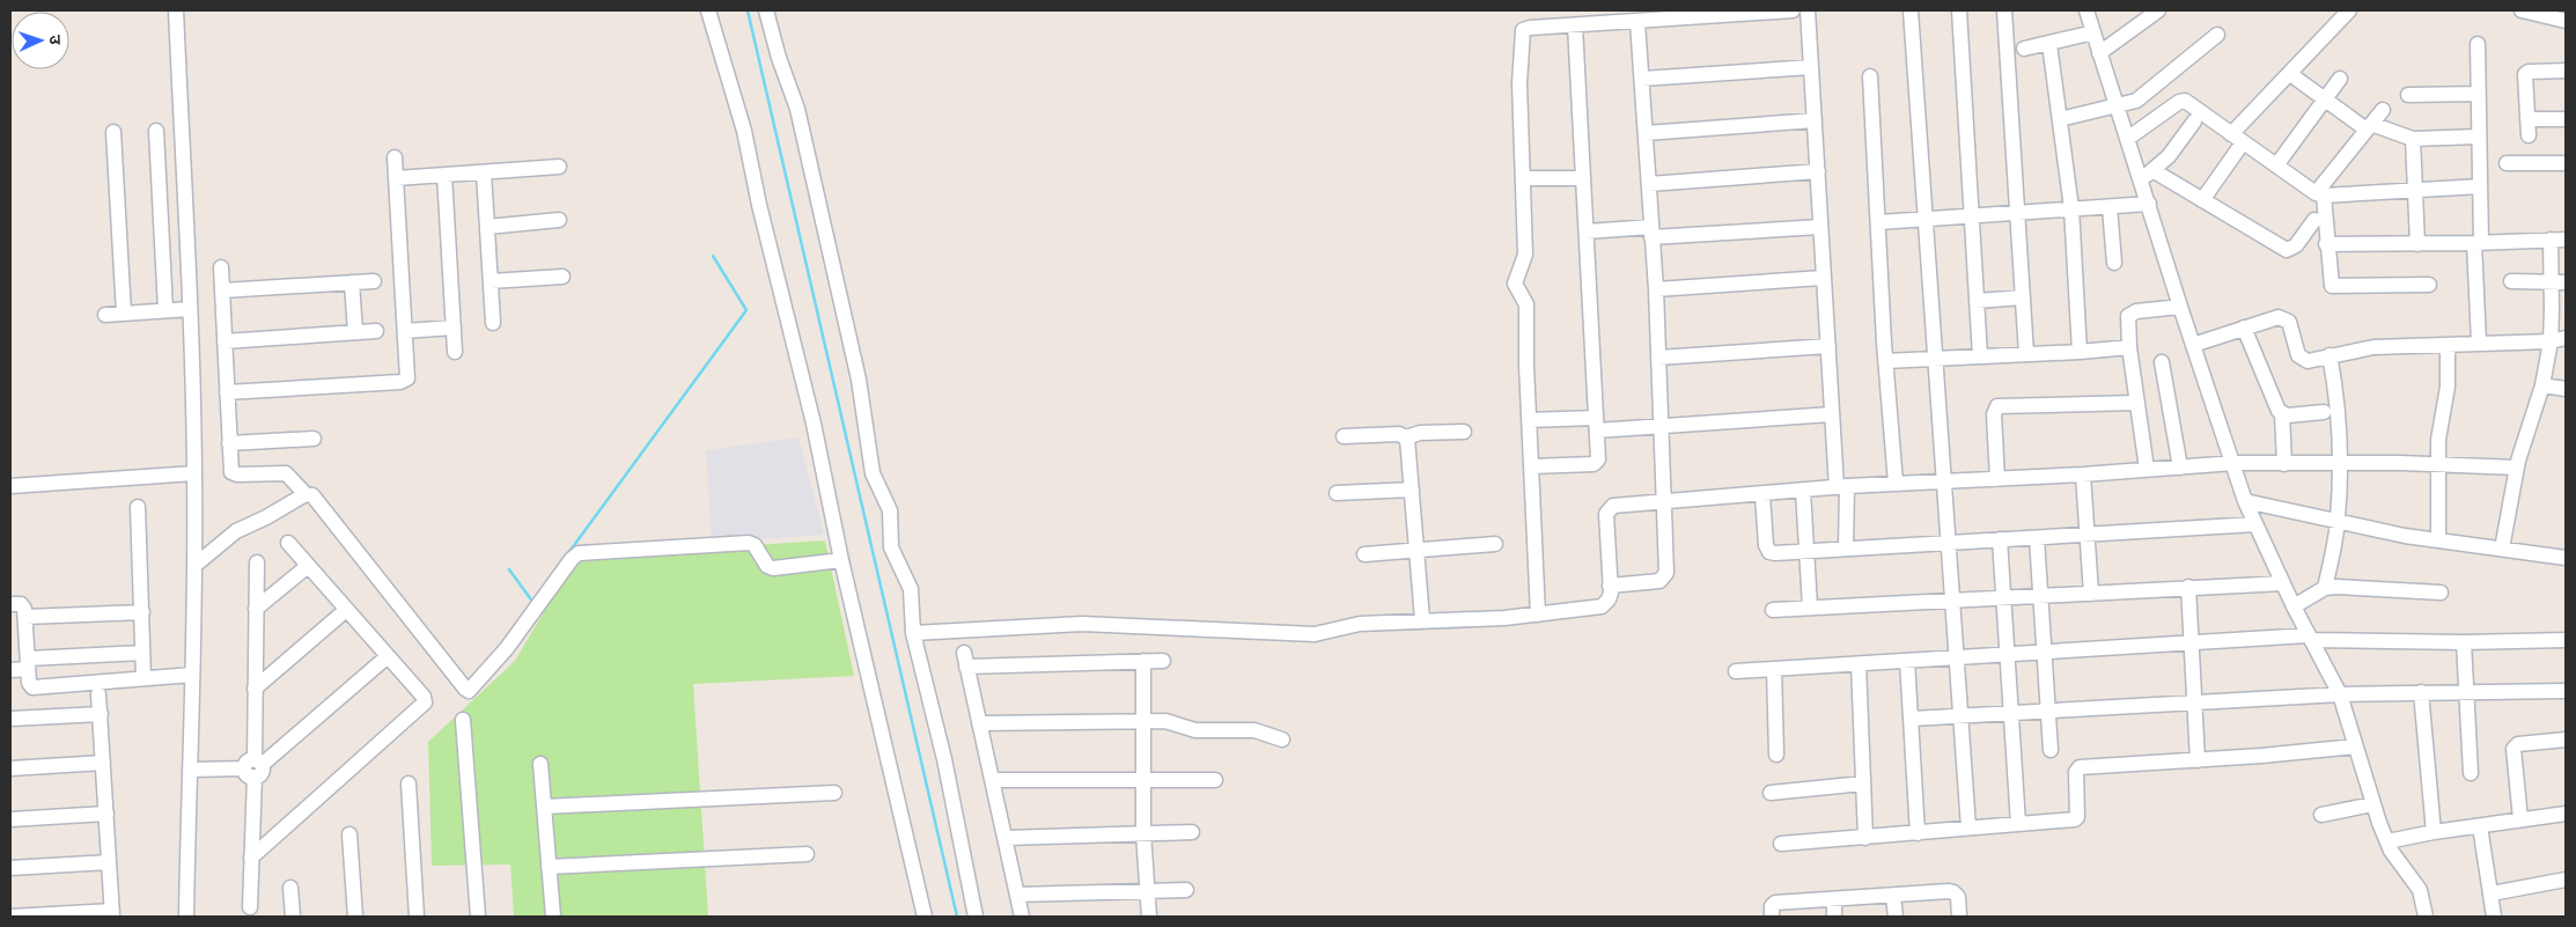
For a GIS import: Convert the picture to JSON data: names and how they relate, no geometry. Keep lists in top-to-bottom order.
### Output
{
  "north": "right"
}
